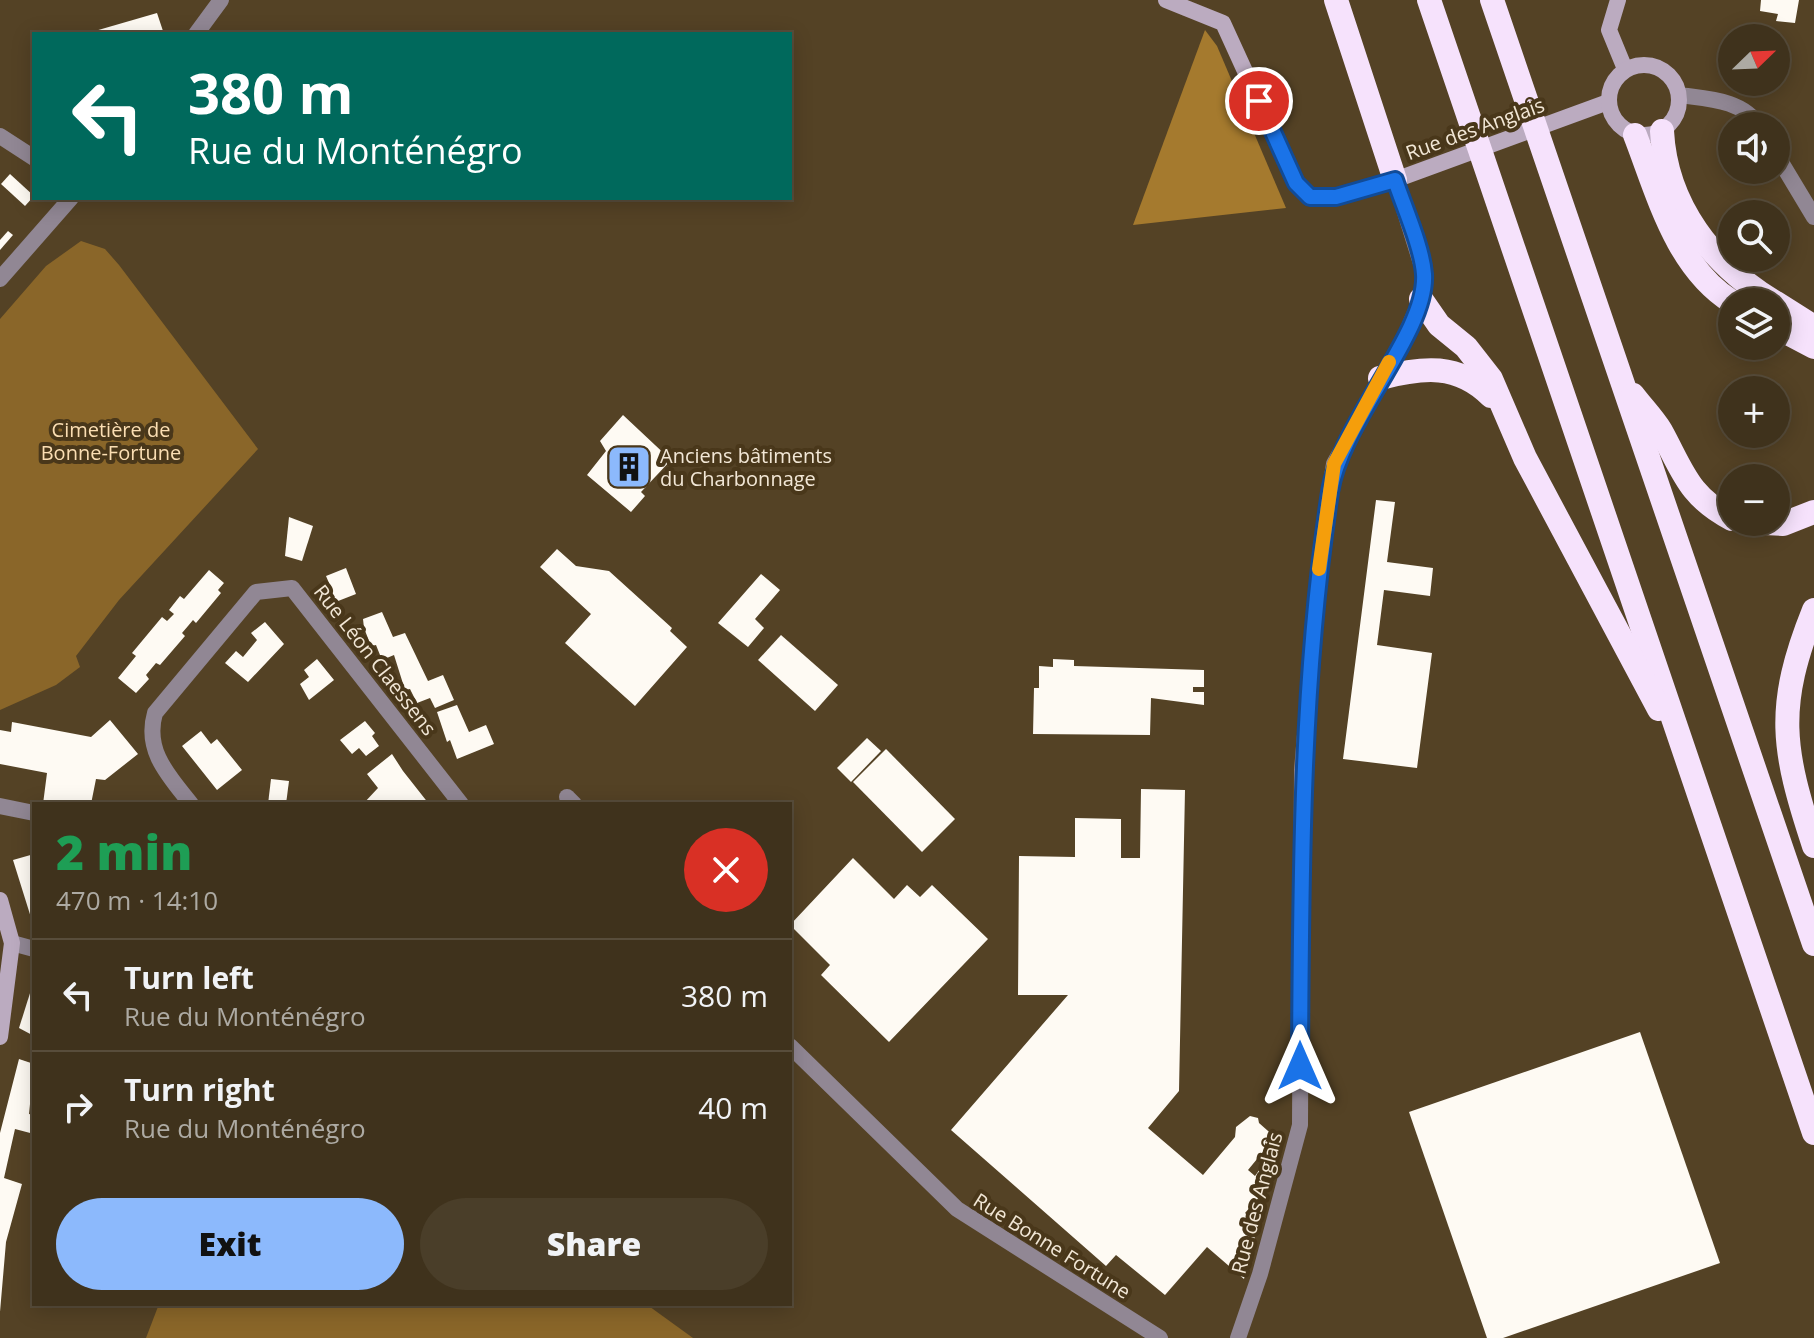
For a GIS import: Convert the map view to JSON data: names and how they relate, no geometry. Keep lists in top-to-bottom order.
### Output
{
  "streets": {
    "street": ["Rue des Anglais", "Rue Léon Claessens", "Rue Bonne Fortune"]
  },
  "parks": ["Cimetière de Bonne-Fortune"],
  "places": {
    "building": ["Anciens bâtiments du Charbonnage"]
  },
  "north": "top right",
  "page": {
    "map_buttons": ["+", "−"],
    "turn": ["380 m", "Rue du Monténégro"],
    "heading": ["2 min", "470 m · 14:10"],
    "list": [
      {
        "name": "Turn left",
        "note": "Rue du Monténégro",
        "value": "380 m"
      },
      {
        "name": "Turn right",
        "note": "Rue du Monténégro",
        "value": "40 m"
      }
    ],
    "buttons": ["Exit", "Share"]
  }
}
